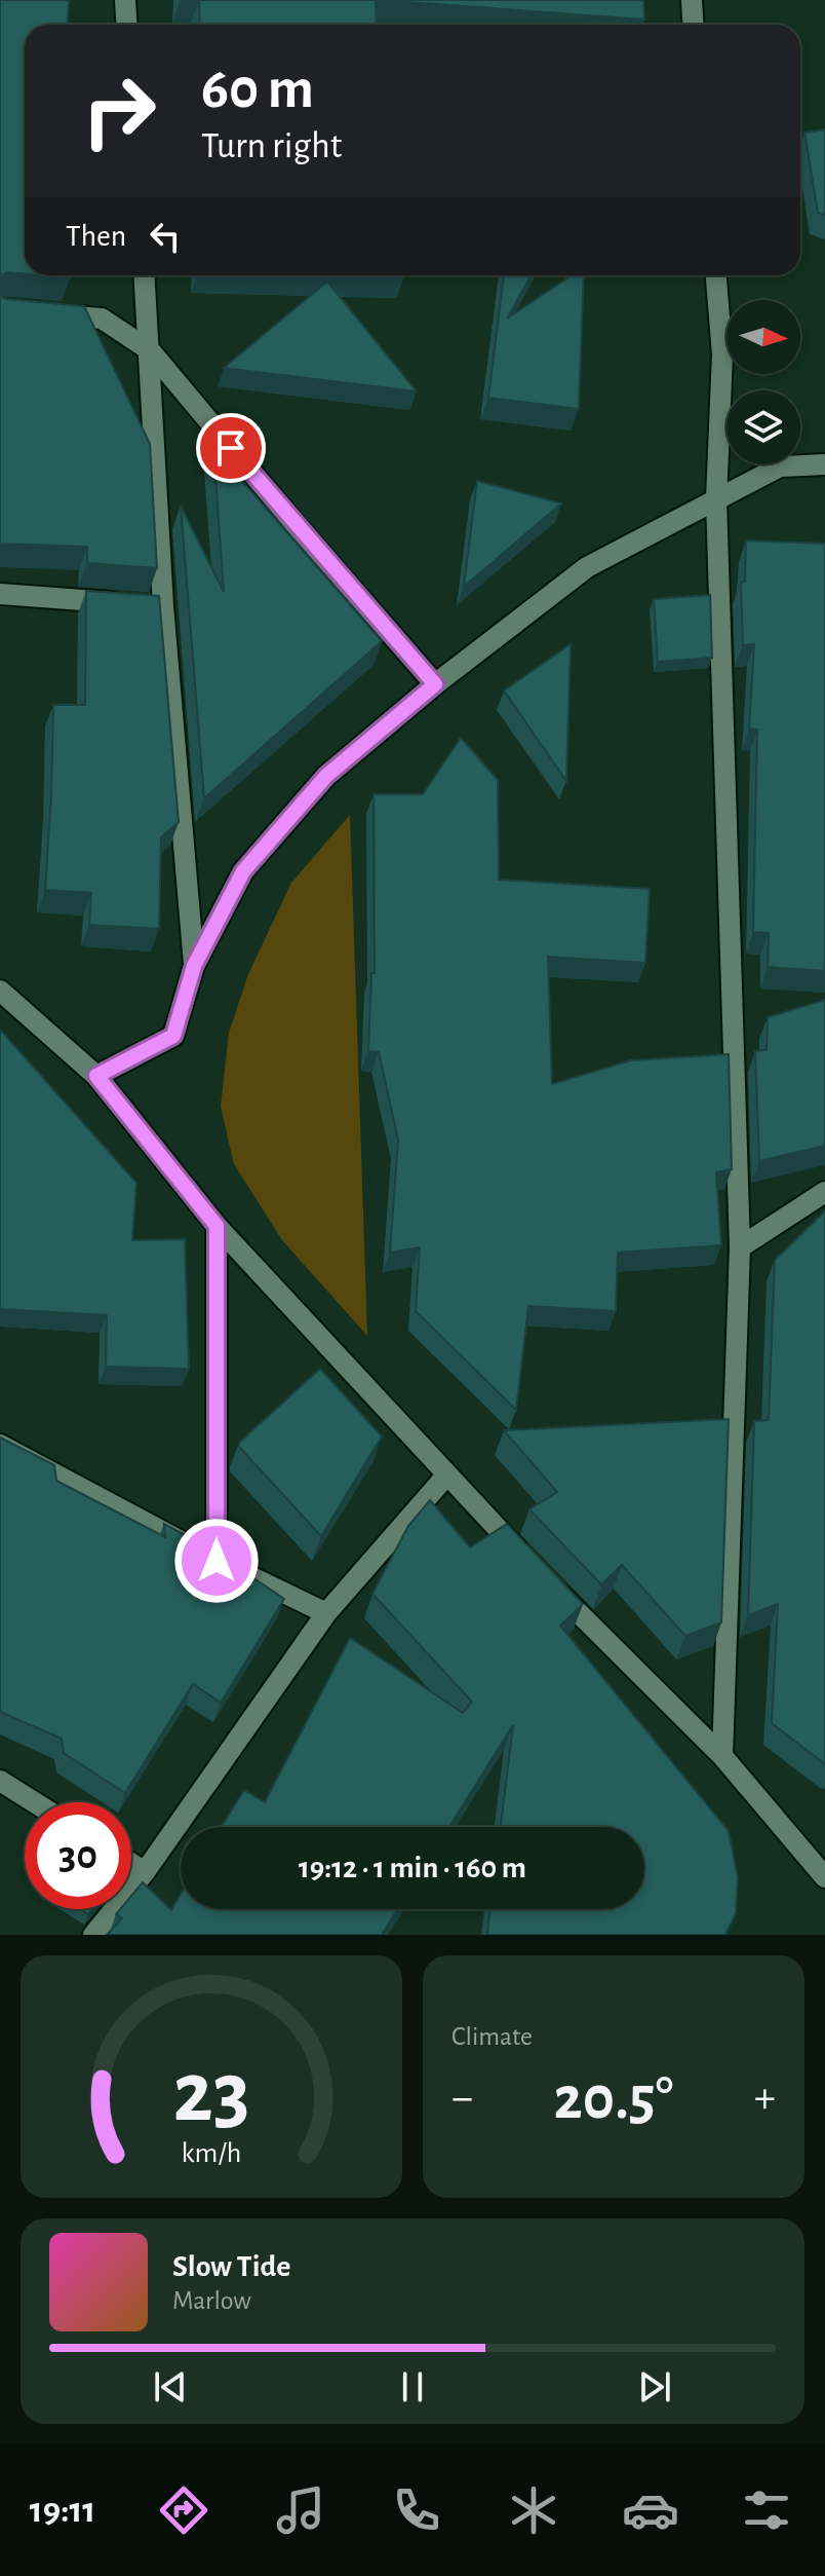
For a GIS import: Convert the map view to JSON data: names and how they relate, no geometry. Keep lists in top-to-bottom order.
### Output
{
  "north": "right",
  "page": {
    "turn": ["60 m", "Turn right"],
    "then": "Then",
    "limit": "30",
    "trip": "19:12 · 1 min · 160 m",
    "tile": "Climate",
    "heat": ["−", "20.5°", "+"],
    "song": ["Slow Tide", "Marlow"],
    "tabs": "19:11",
    "gauge": ["23", "km/h"]
  }
}
